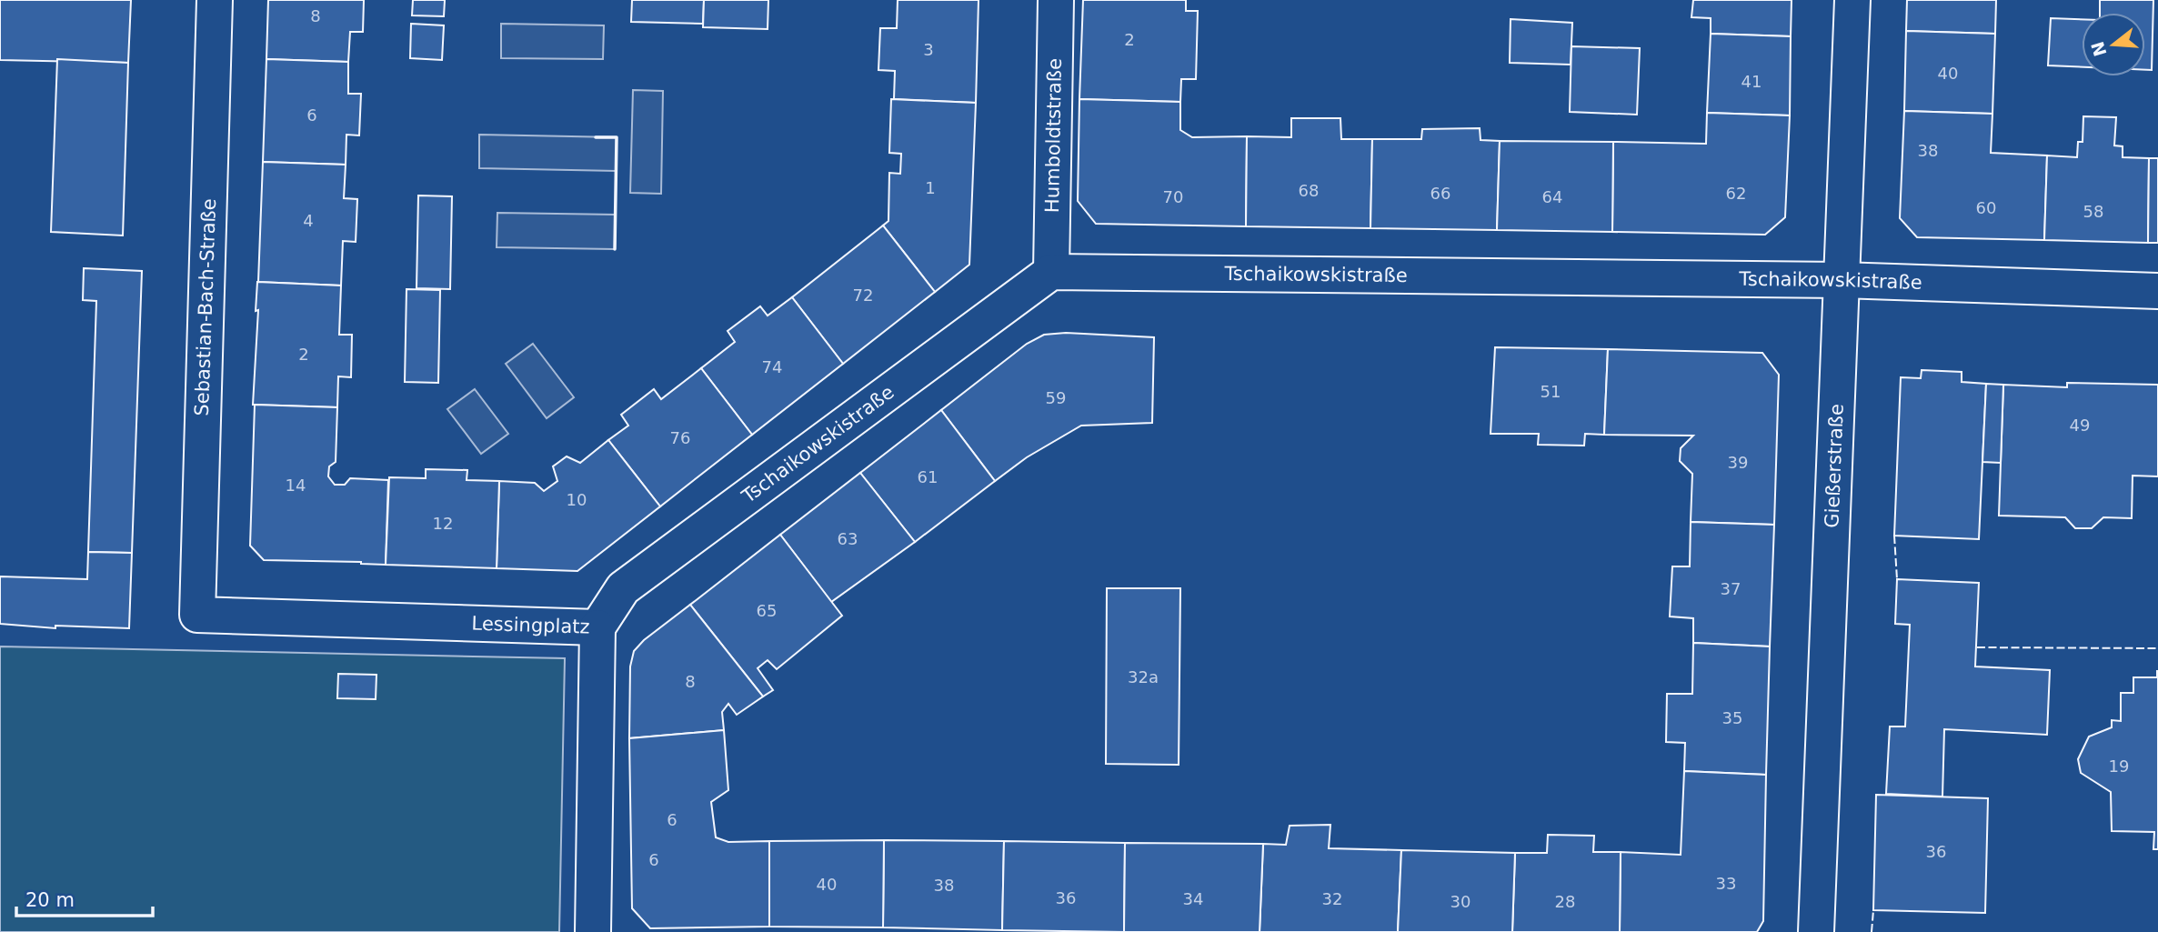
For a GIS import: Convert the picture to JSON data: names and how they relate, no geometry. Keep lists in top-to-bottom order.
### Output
{
  "streets": {
    "street": [
      "Humboldtstraße",
      "Tschaikowskistraße",
      "Sebastian-Bach-Straße",
      "Gießerstraße",
      "Lessingplatz"
    ]
  },
  "crossings": [
    ["Humboldtstraße", "Tschaikowskistraße"],
    ["Tschaikowskistraße", "Gießerstraße"],
    ["Tschaikowskistraße", "Lessingplatz"],
    ["Sebastian-Bach-Straße", "Lessingplatz"]
  ],
  "house_numbers": [
    "8",
    "2",
    "3",
    "40",
    "41",
    "6",
    "38",
    "1",
    "68",
    "66",
    "62",
    "70",
    "64",
    "60",
    "58",
    "4",
    "72",
    "2",
    "74",
    "51",
    "59",
    "49",
    "76",
    "39",
    "61",
    "14",
    "10",
    "12",
    "63",
    "37",
    "65",
    "32a",
    "8",
    "35",
    "19",
    "6",
    "36",
    "6",
    "33",
    "40",
    "38",
    "36",
    "34",
    "32",
    "30",
    "28"
  ],
  "scale_bar": "20 m",
  "north": "left"
}
